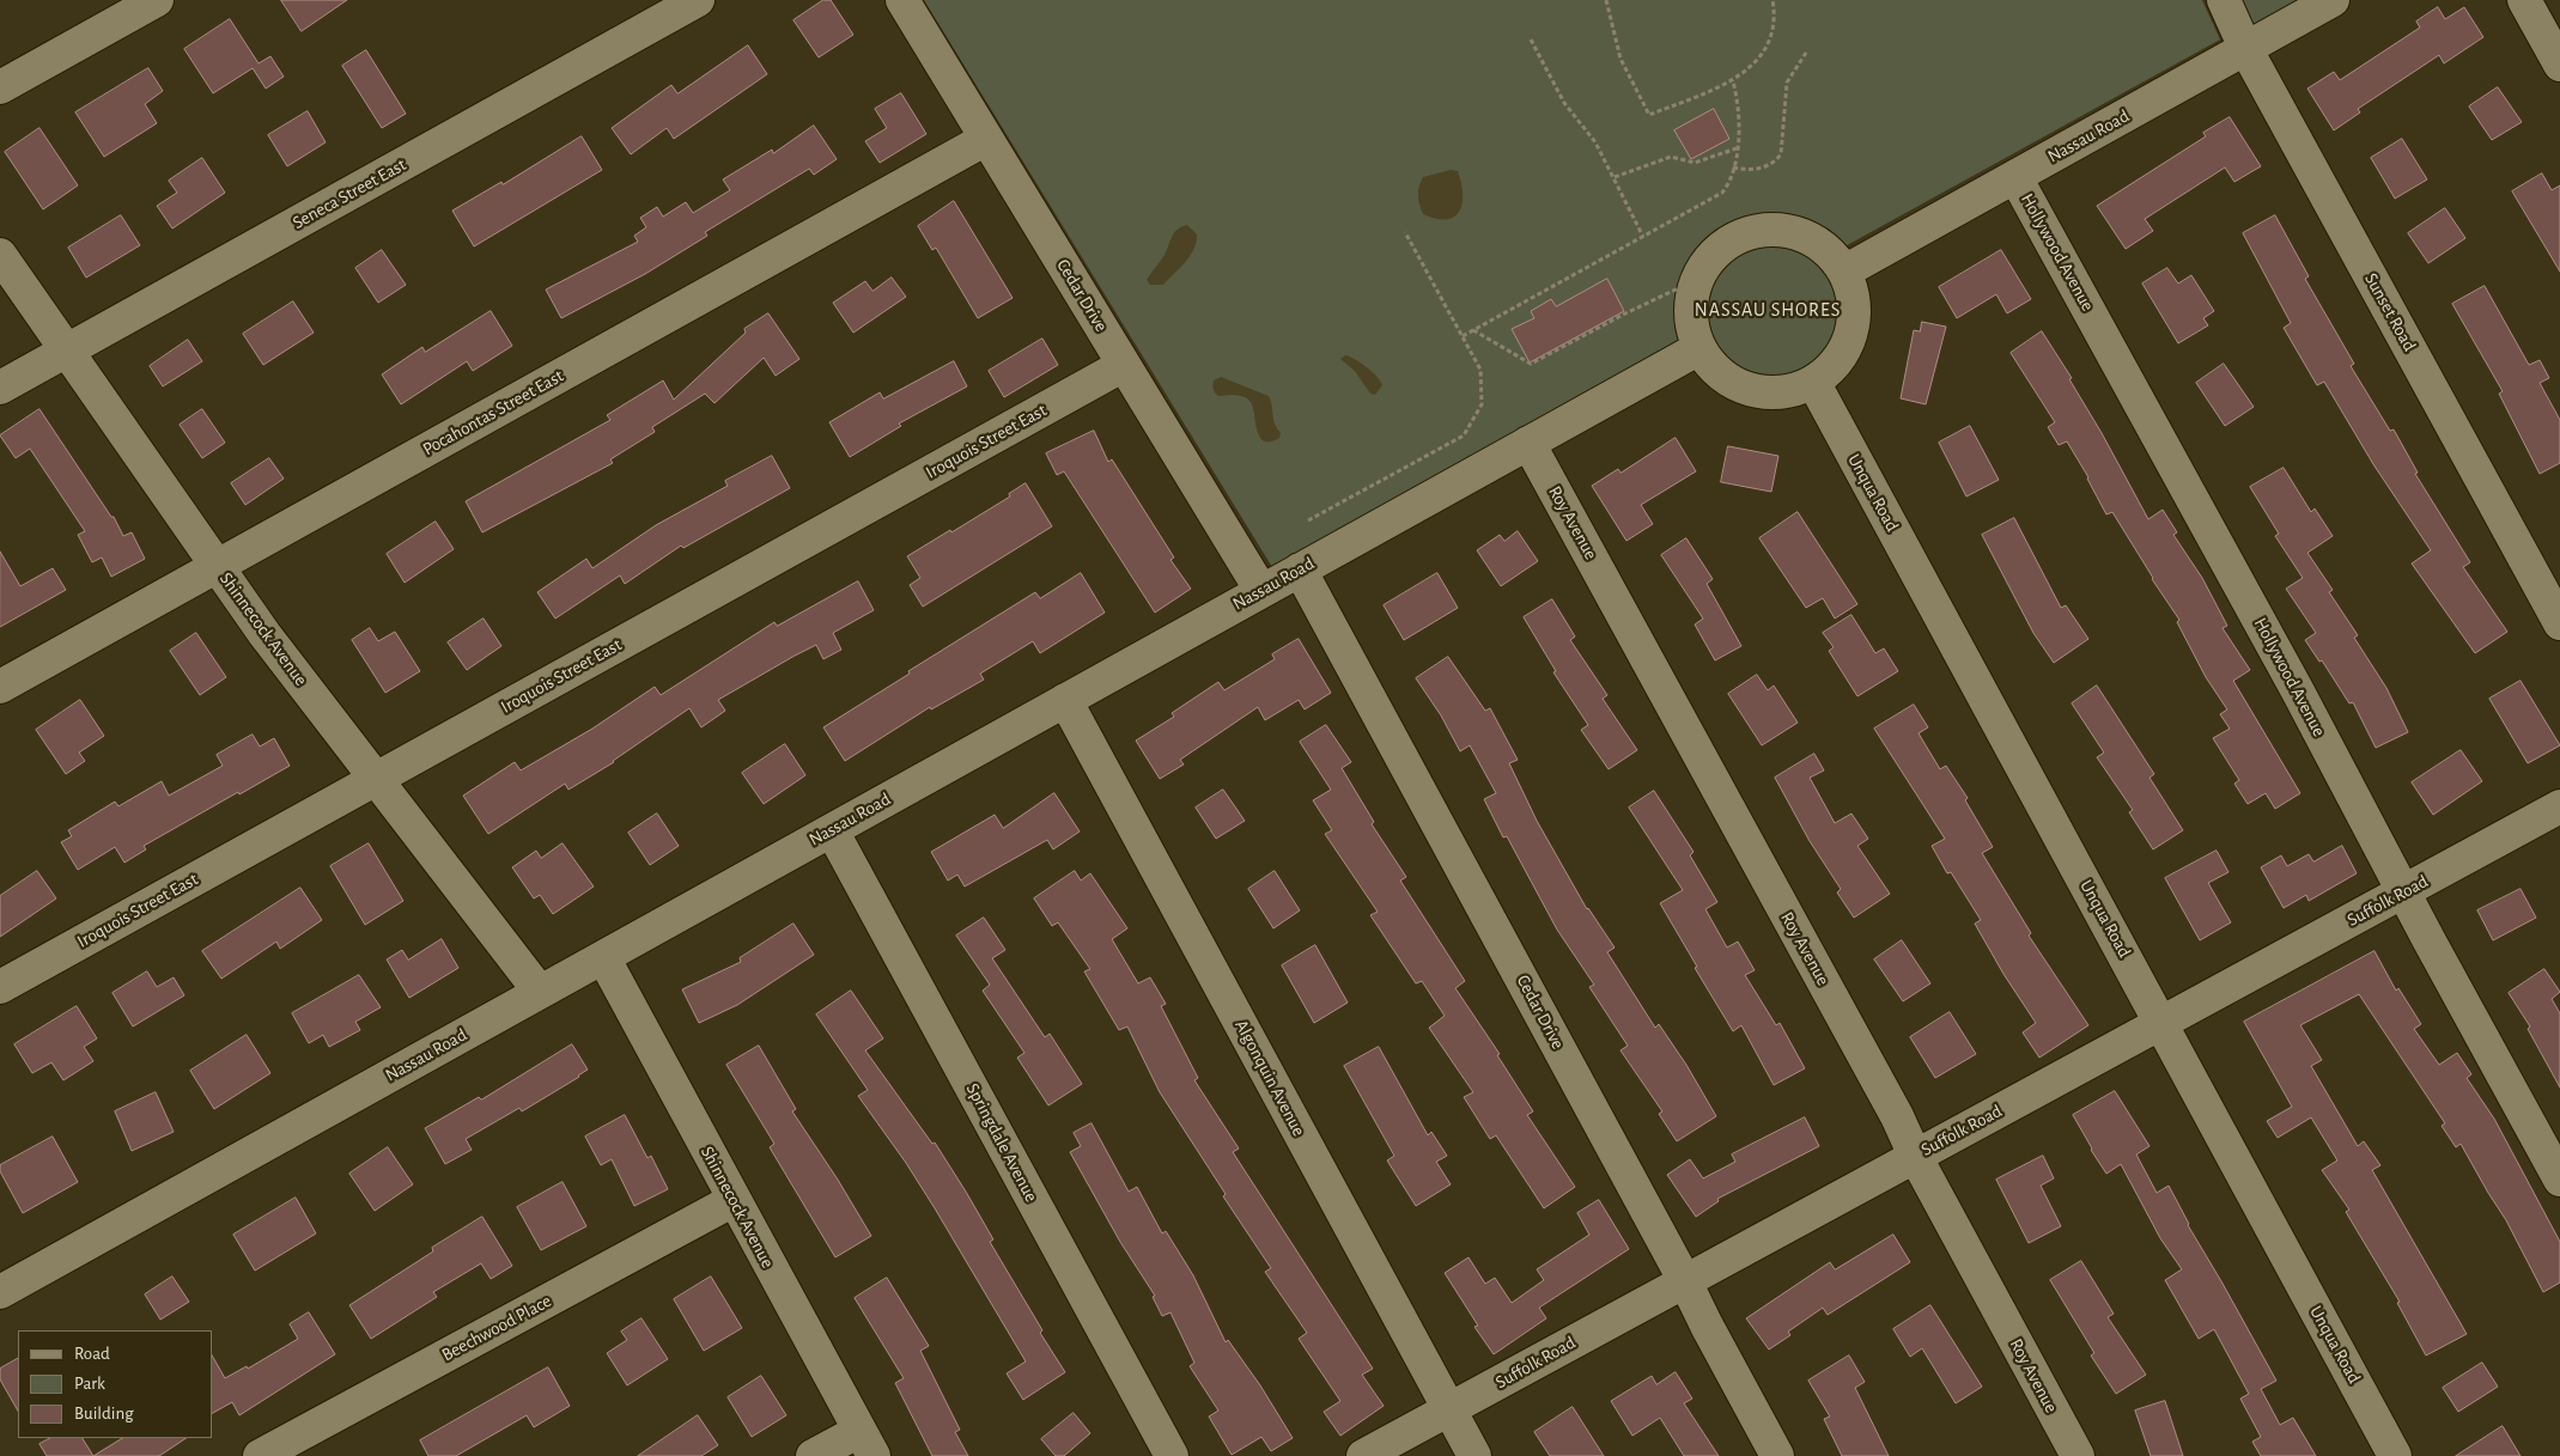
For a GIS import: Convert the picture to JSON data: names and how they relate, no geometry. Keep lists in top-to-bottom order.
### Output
{
  "streets": {
    "street": [
      "Nassau Road",
      "Seneca Street East",
      "Hollywood Avenue",
      "Cedar Drive",
      "Sunset Road",
      "Pocahontas Street East",
      "Iroquois Street East",
      "Unqua Road",
      "Roy Avenue",
      "Shinnecock Avenue",
      "Suffolk Road",
      "Algonquin Avenue",
      "Springdale Avenue",
      "Beechwood Place"
    ]
  },
  "crossings": [
    ["Nassau Road", "Hollywood Avenue"],
    ["Nassau Road", "Cedar Drive"],
    ["Nassau Road", "Sunset Road"],
    ["Nassau Road", "Unqua Road"],
    ["Nassau Road", "Roy Avenue"],
    ["Nassau Road", "Shinnecock Avenue"],
    ["Nassau Road", "Algonquin Avenue"],
    ["Nassau Road", "Springdale Avenue"],
    ["Seneca Street East", "Shinnecock Avenue"],
    ["Hollywood Avenue", "Suffolk Road"],
    ["Cedar Drive", "Pocahontas Street East"],
    ["Cedar Drive", "Iroquois Street East"],
    ["Cedar Drive", "Suffolk Road"],
    ["Pocahontas Street East", "Shinnecock Avenue"],
    ["Iroquois Street East", "Shinnecock Avenue"],
    ["Unqua Road", "Suffolk Road"],
    ["Roy Avenue", "Suffolk Road"],
    ["Shinnecock Avenue", "Beechwood Place"],
    ["Suffolk Road", "Algonquin Avenue"]
  ],
  "districts": ["NASSAU SHORES"],
  "legend": ["Road", "Park", "Building"]
}
